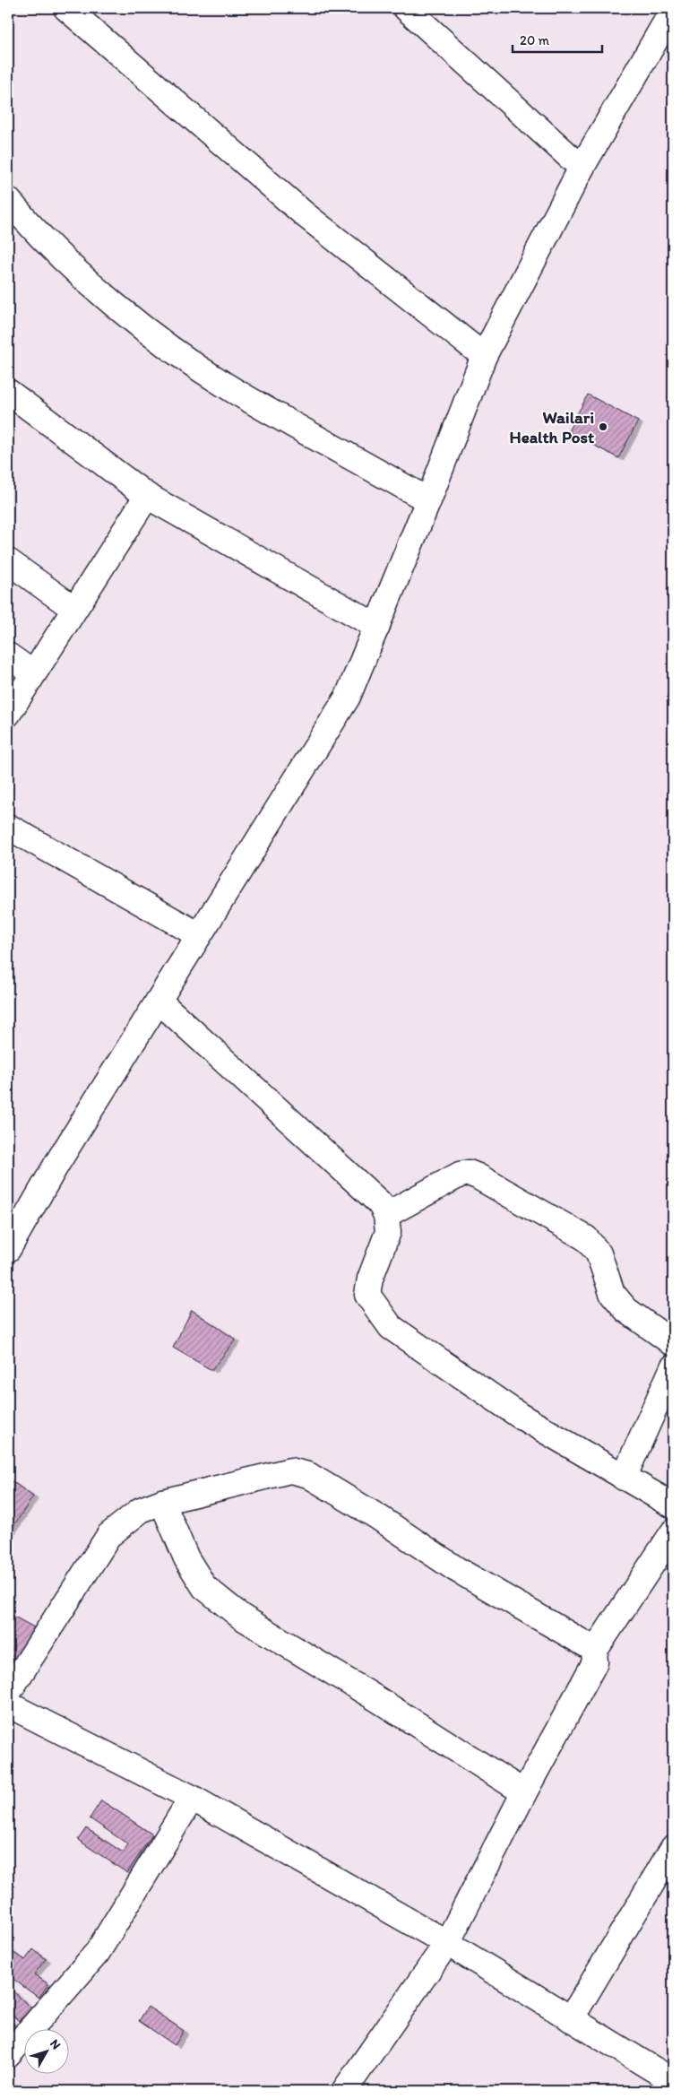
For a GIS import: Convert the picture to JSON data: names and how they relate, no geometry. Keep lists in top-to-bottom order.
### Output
{
  "places": ["Wailari Health Post"],
  "scale_bar": "20 m",
  "north": "top right"
}
